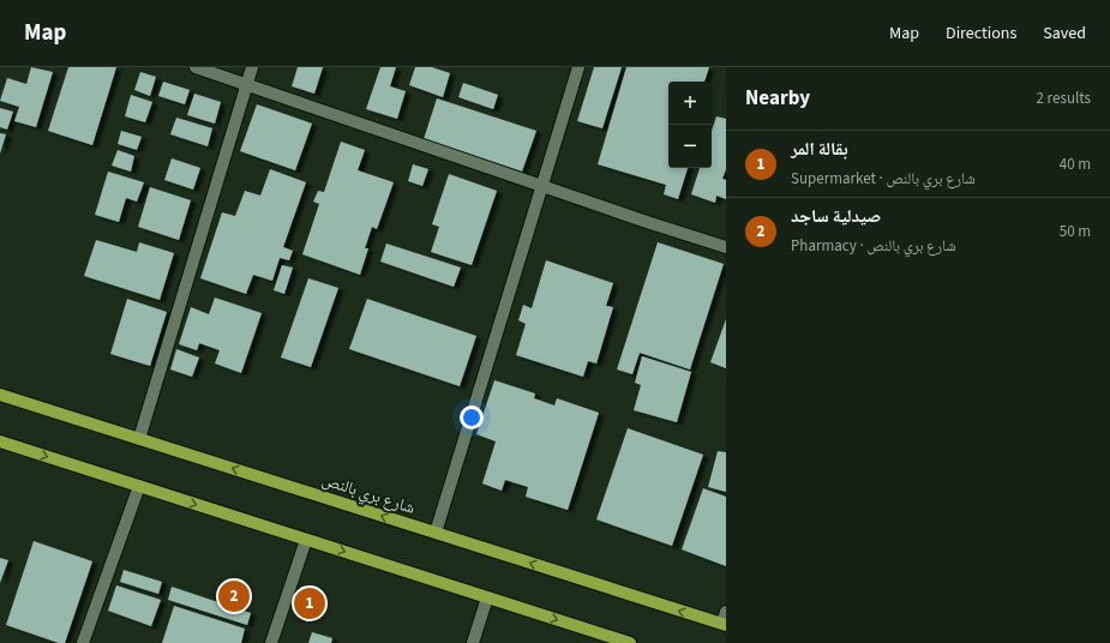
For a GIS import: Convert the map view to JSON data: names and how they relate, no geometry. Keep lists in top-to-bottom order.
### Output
{
  "streets": {
    "main road": ["شارع بري بالنص"]
  },
  "page": {
    "header": "Map",
    "nav": ["Map", "Directions", "Saved"],
    "heading": ["Nearby", "2 results"],
    "map_buttons": ["+", "−"],
    "list": [
      {
        "mark": "1",
        "name": "بقالة المر",
        "note": "Supermarket · شارع بري بالنص",
        "value": "40 m"
      },
      {
        "mark": "2",
        "name": "صيدلية ساجد",
        "note": "Pharmacy · شارع بري بالنص",
        "value": "50 m"
      }
    ],
    "pins": ["2", "1"]
  }
}
